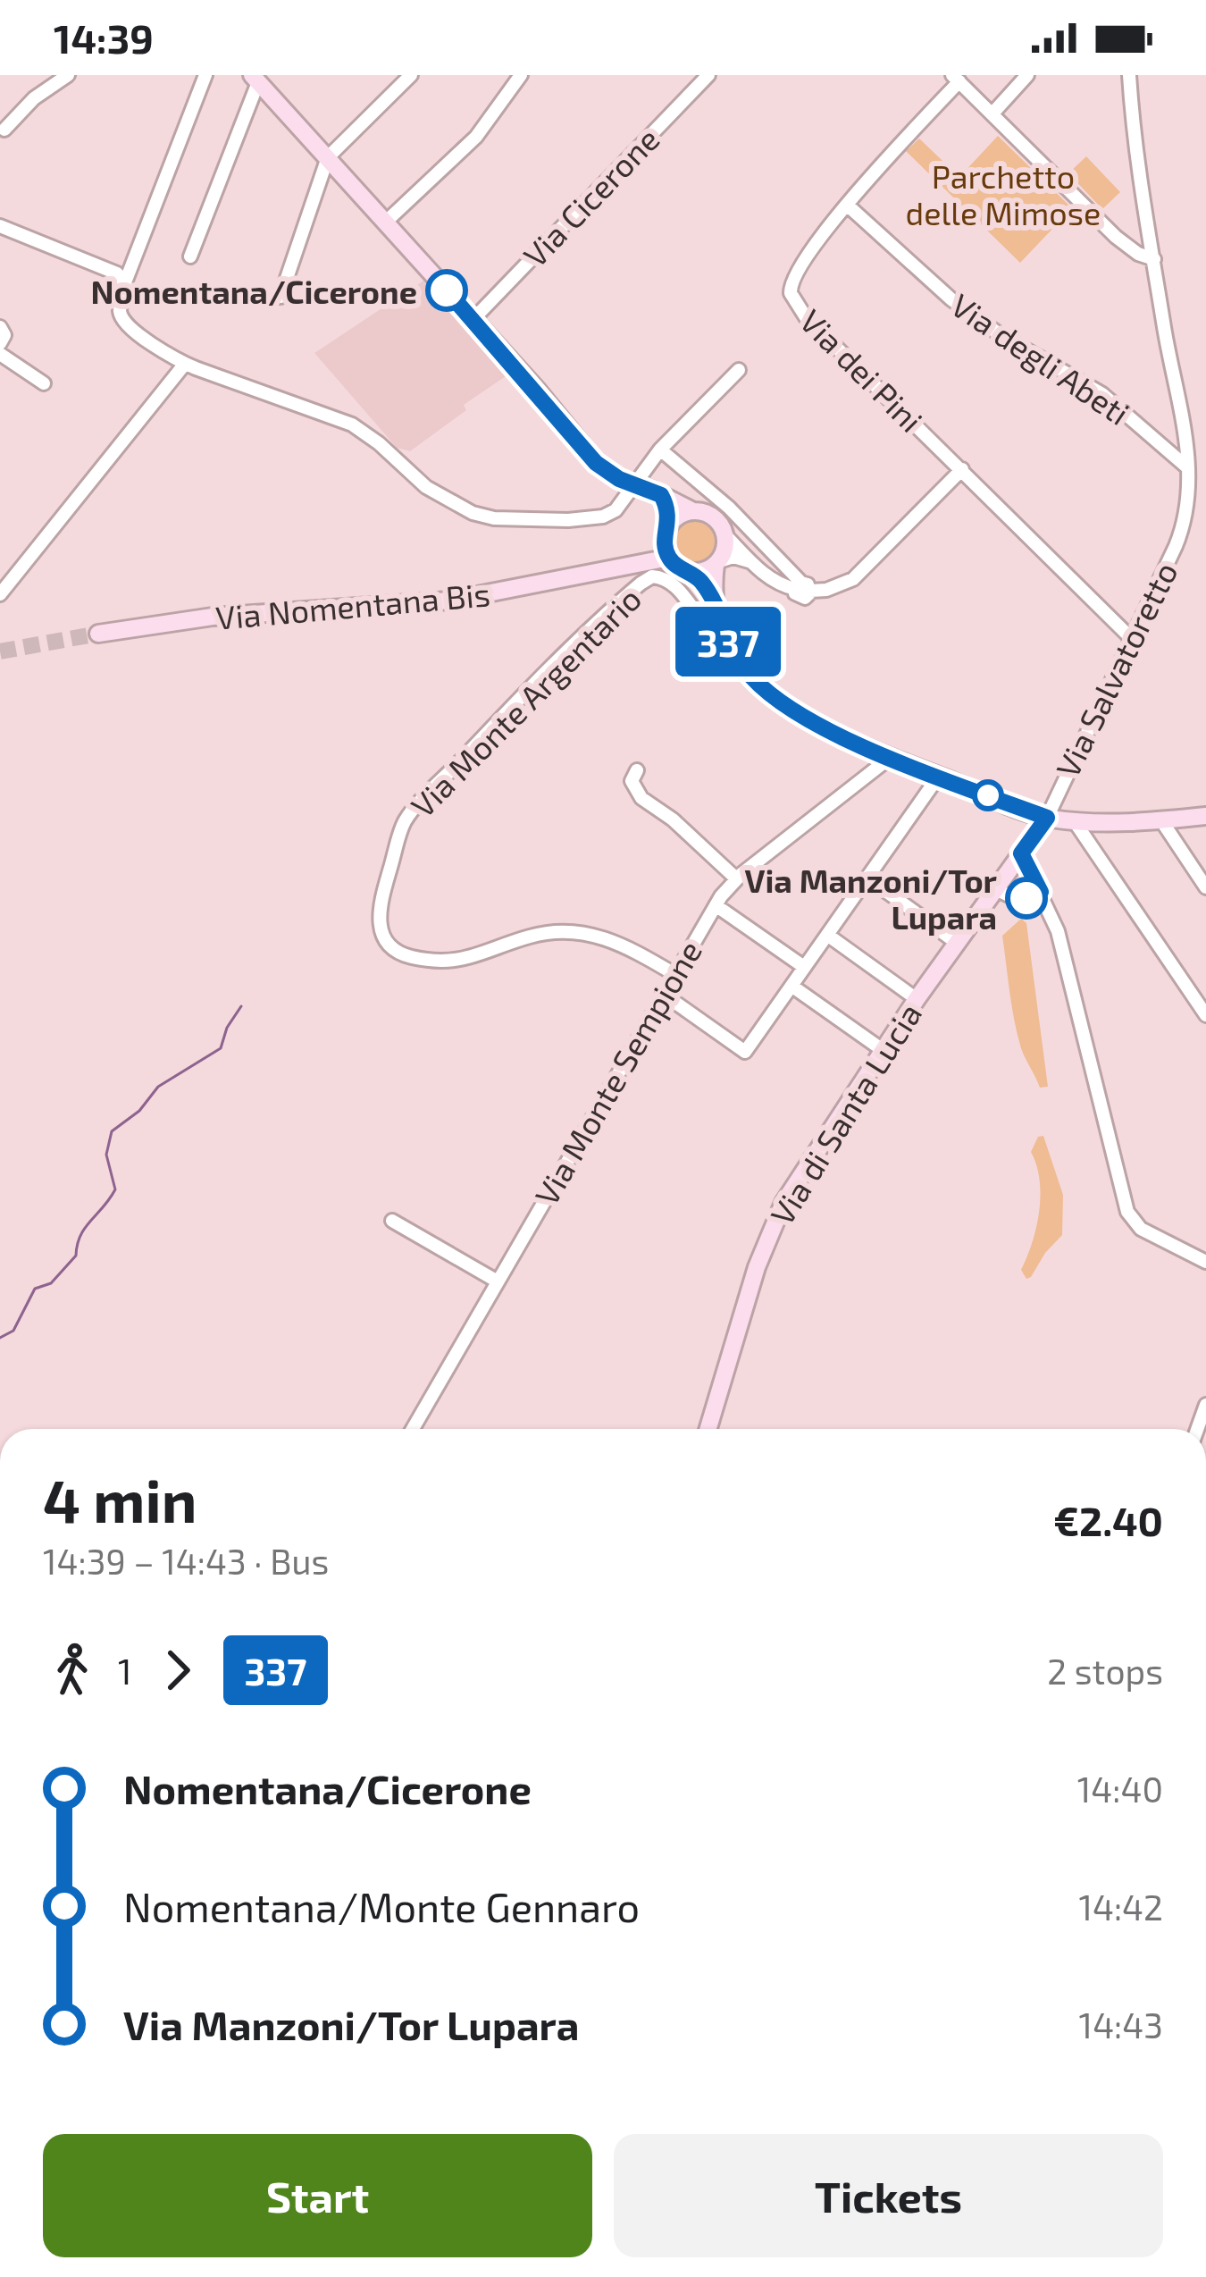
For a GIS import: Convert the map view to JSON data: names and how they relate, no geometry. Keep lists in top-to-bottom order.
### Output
{
  "streets": {
    "main road": ["Via Nomentana Bis", "Via di Santa Lucia"],
    "street": [
      "Via Cicerone",
      "Via degli Abeti",
      "Via dei Pini",
      "Via Salvatoretto",
      "Via Monte Argentario",
      "Via Monte Sempione"
    ]
  },
  "crossings": [
    ["Via degli Abeti", "Via dei Pini"],
    ["Via degli Abeti", "Via Salvatoretto"],
    ["Via dei Pini", "Via Salvatoretto"],
    ["Via Salvatoretto", "Via di Santa Lucia"],
    ["Via Monte Argentario", "Via Monte Sempione"]
  ],
  "parks": ["Parchetto delle Mimose"],
  "places": ["Nomentana/Cicerone", "Via Manzoni/Tor Lupara"],
  "lines": ["bus line 337"],
  "page": {
    "status": "14:39",
    "on_map": "337",
    "heading": ["4 min", "14:39 – 14:43 · Bus", "€2.40"],
    "legs": ["1", "337", "2 stops"],
    "list": [
      {
        "name": "Nomentana/Cicerone",
        "value": "14:40"
      },
      {
        "name": "Nomentana/Monte Gennaro",
        "value": "14:42"
      },
      {
        "name": "Via Manzoni/Tor Lupara",
        "value": "14:43"
      }
    ],
    "buttons": ["Start", "Tickets"]
  }
}
